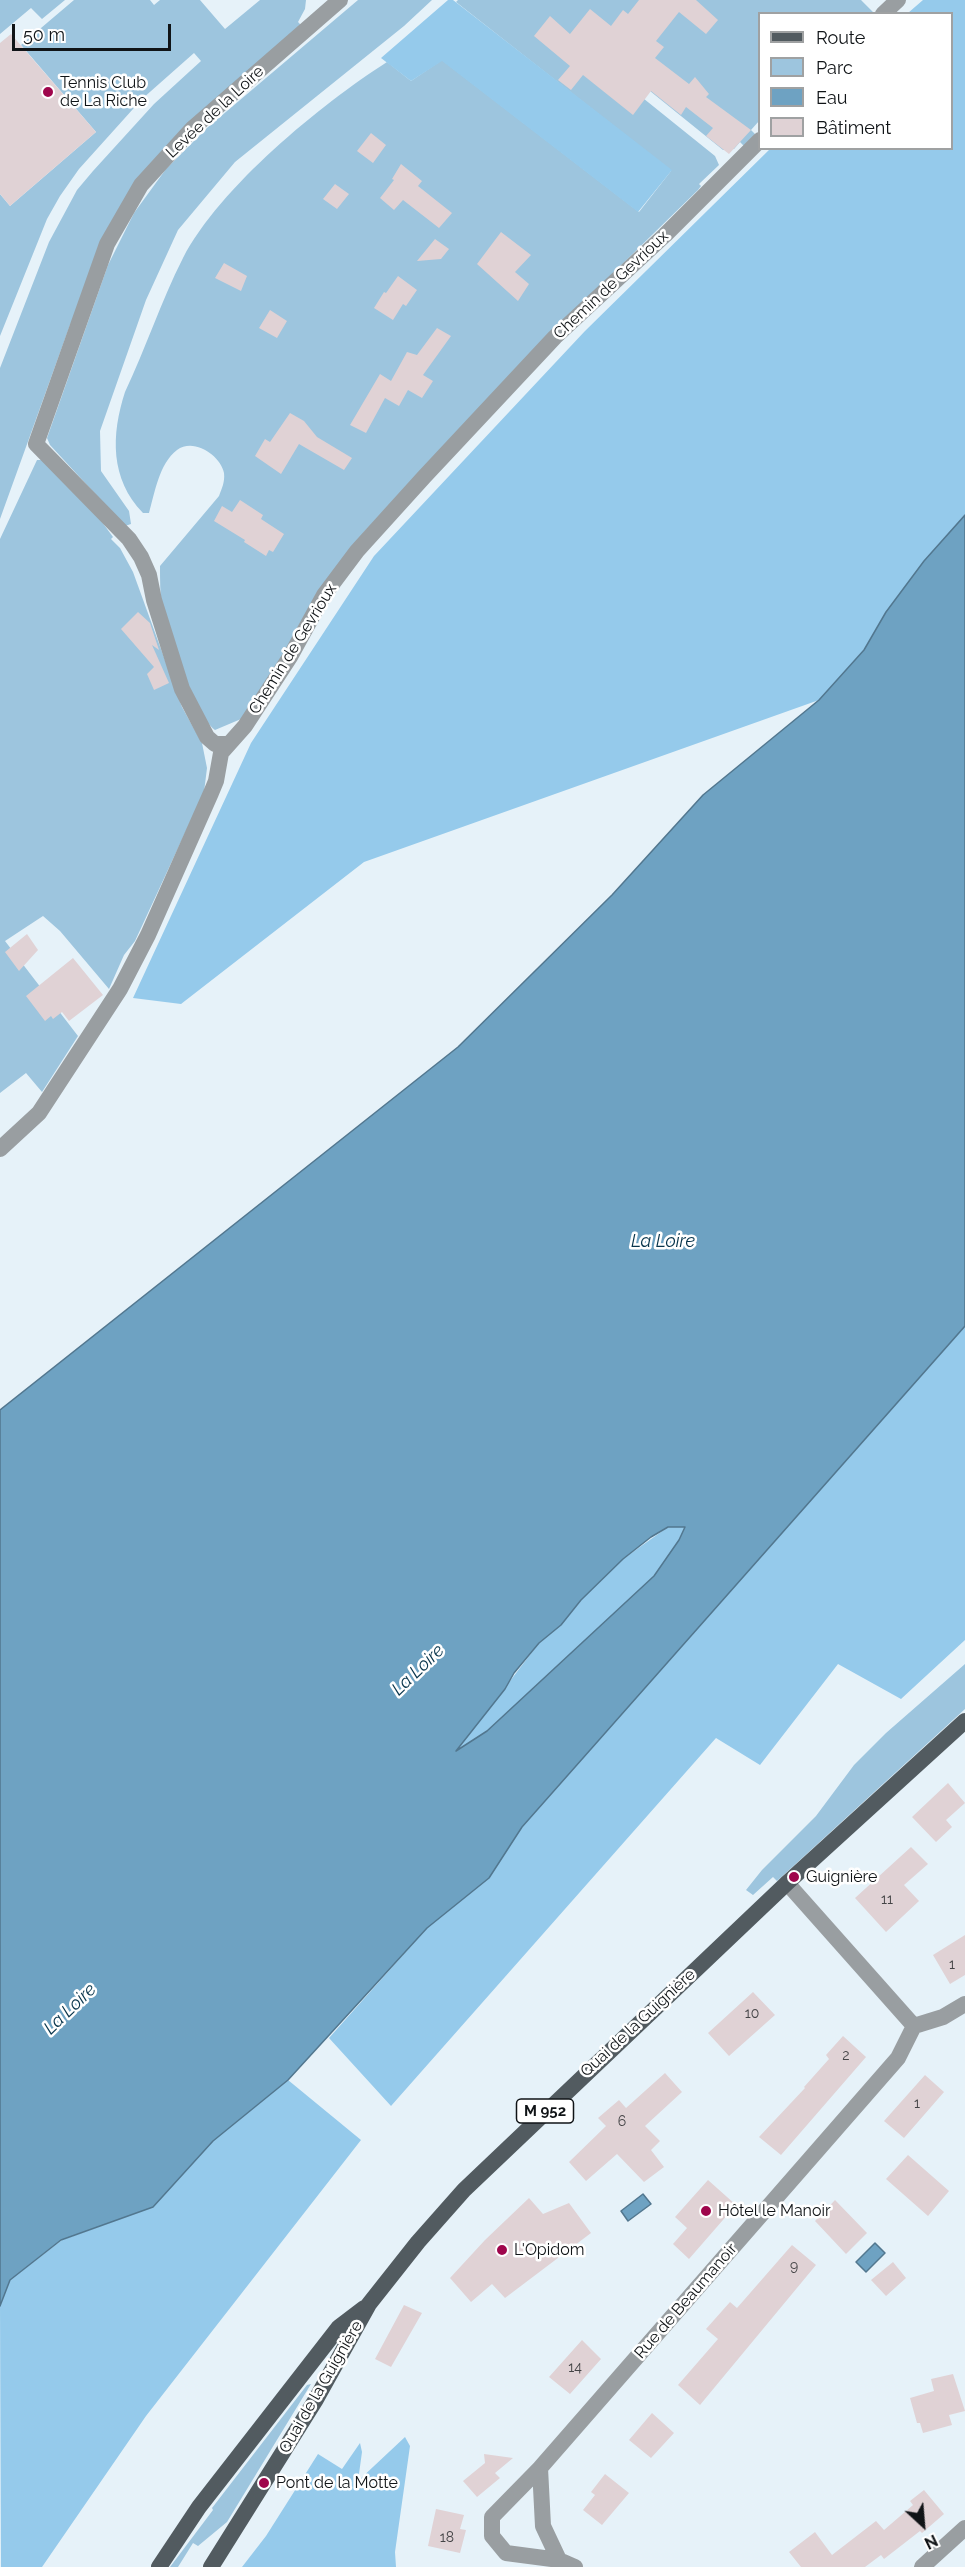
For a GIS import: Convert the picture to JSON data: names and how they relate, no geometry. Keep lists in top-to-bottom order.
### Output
{
  "streets": {
    "main road": ["Quai de la Guignière", "M 952"],
    "street": ["Levée de la Loire", "Chemin de Gevrioux", "Rue de Beaumanoir"]
  },
  "crossings": [
    ["Levée de la Loire", "Chemin de Gevrioux"]
  ],
  "water": ["La Loire"],
  "places": [
    "Tennis Club de La Riche",
    "Guignière",
    "Hôtel le Manoir",
    "L'Opidom",
    "Pont de la Motte"
  ],
  "house_numbers": [
    "11",
    "1",
    "10",
    "2",
    "1",
    "6",
    "9",
    "14",
    "18"
  ],
  "legend": [
    "Route",
    "Parc",
    "Eau",
    "Bâtiment"
  ],
  "scale_bar": "50 m",
  "north": "bottom right"
}
